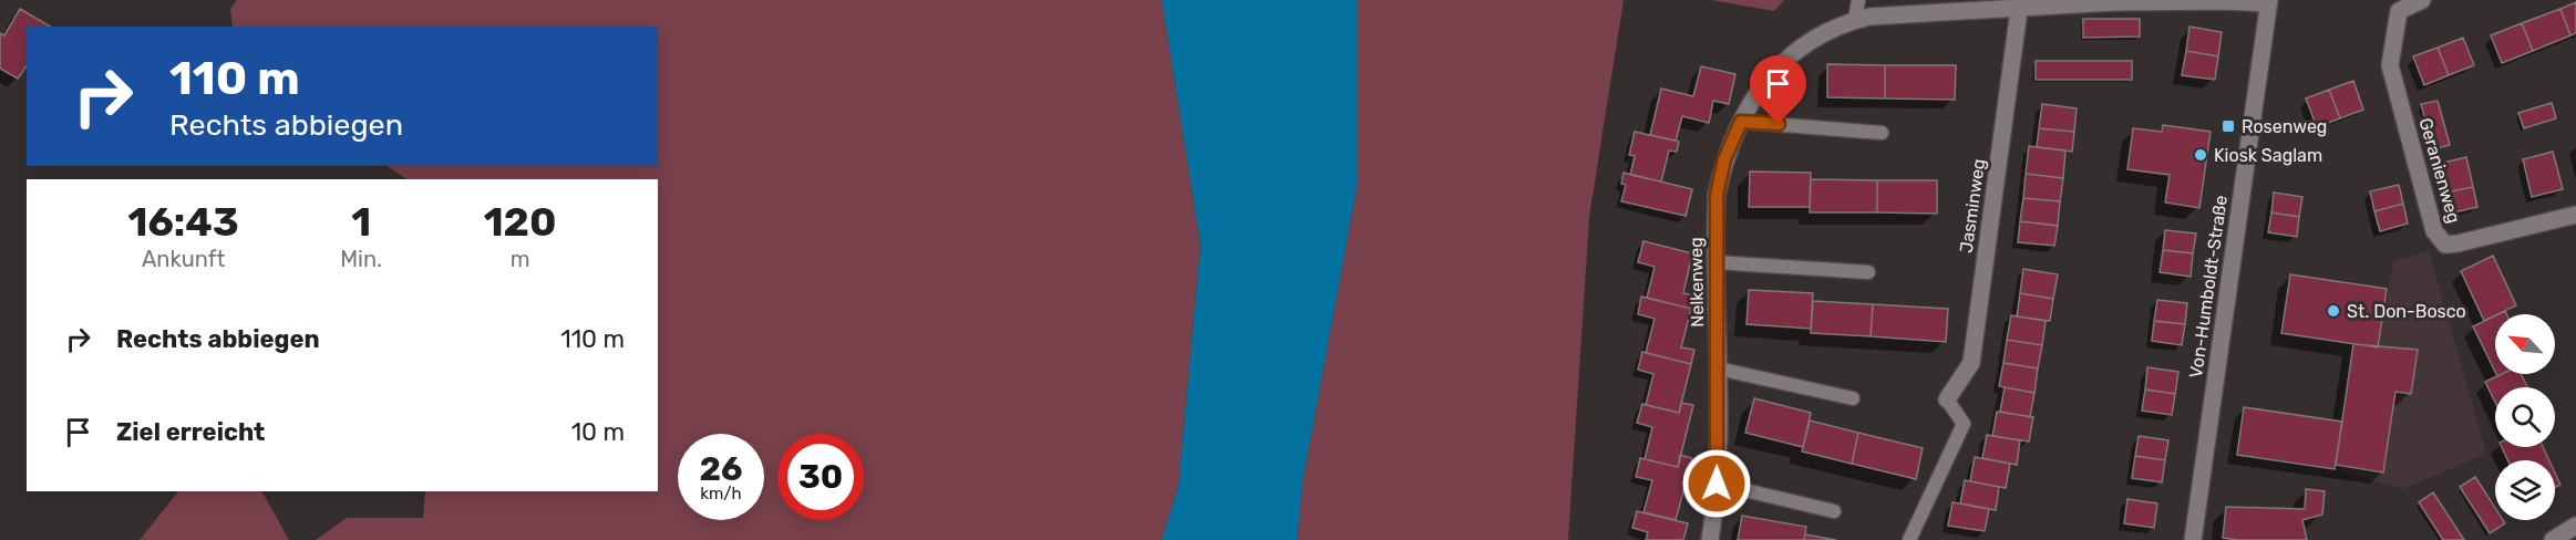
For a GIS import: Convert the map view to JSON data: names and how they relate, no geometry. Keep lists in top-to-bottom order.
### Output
{
  "streets": {
    "street": [
      "Geranienweg",
      "Jasminweg",
      "Nelkenweg",
      "Von-Humboldt-Straße"
    ]
  },
  "crossings": [
    ["Jasminweg", "Nelkenweg"],
    ["Nelkenweg", "Von-Humboldt-Straße"]
  ],
  "places": {
    "transit": ["Rosenweg"],
    "other": ["Kiosk Saglam", "St. Don-Bosco"]
  },
  "north": "top left",
  "page": {
    "turn": ["110 m", "Rechts abbiegen"],
    "eta": [
      "16:43",
      "Ankunft",
      "1",
      "Min.",
      "120",
      "m"
    ],
    "list": [
      {
        "name": "Rechts abbiegen",
        "value": "110 m"
      },
      {
        "name": "Ziel erreicht",
        "value": "10 m"
      }
    ],
    "speed": "26 km/h",
    "limit": "30"
  }
}
